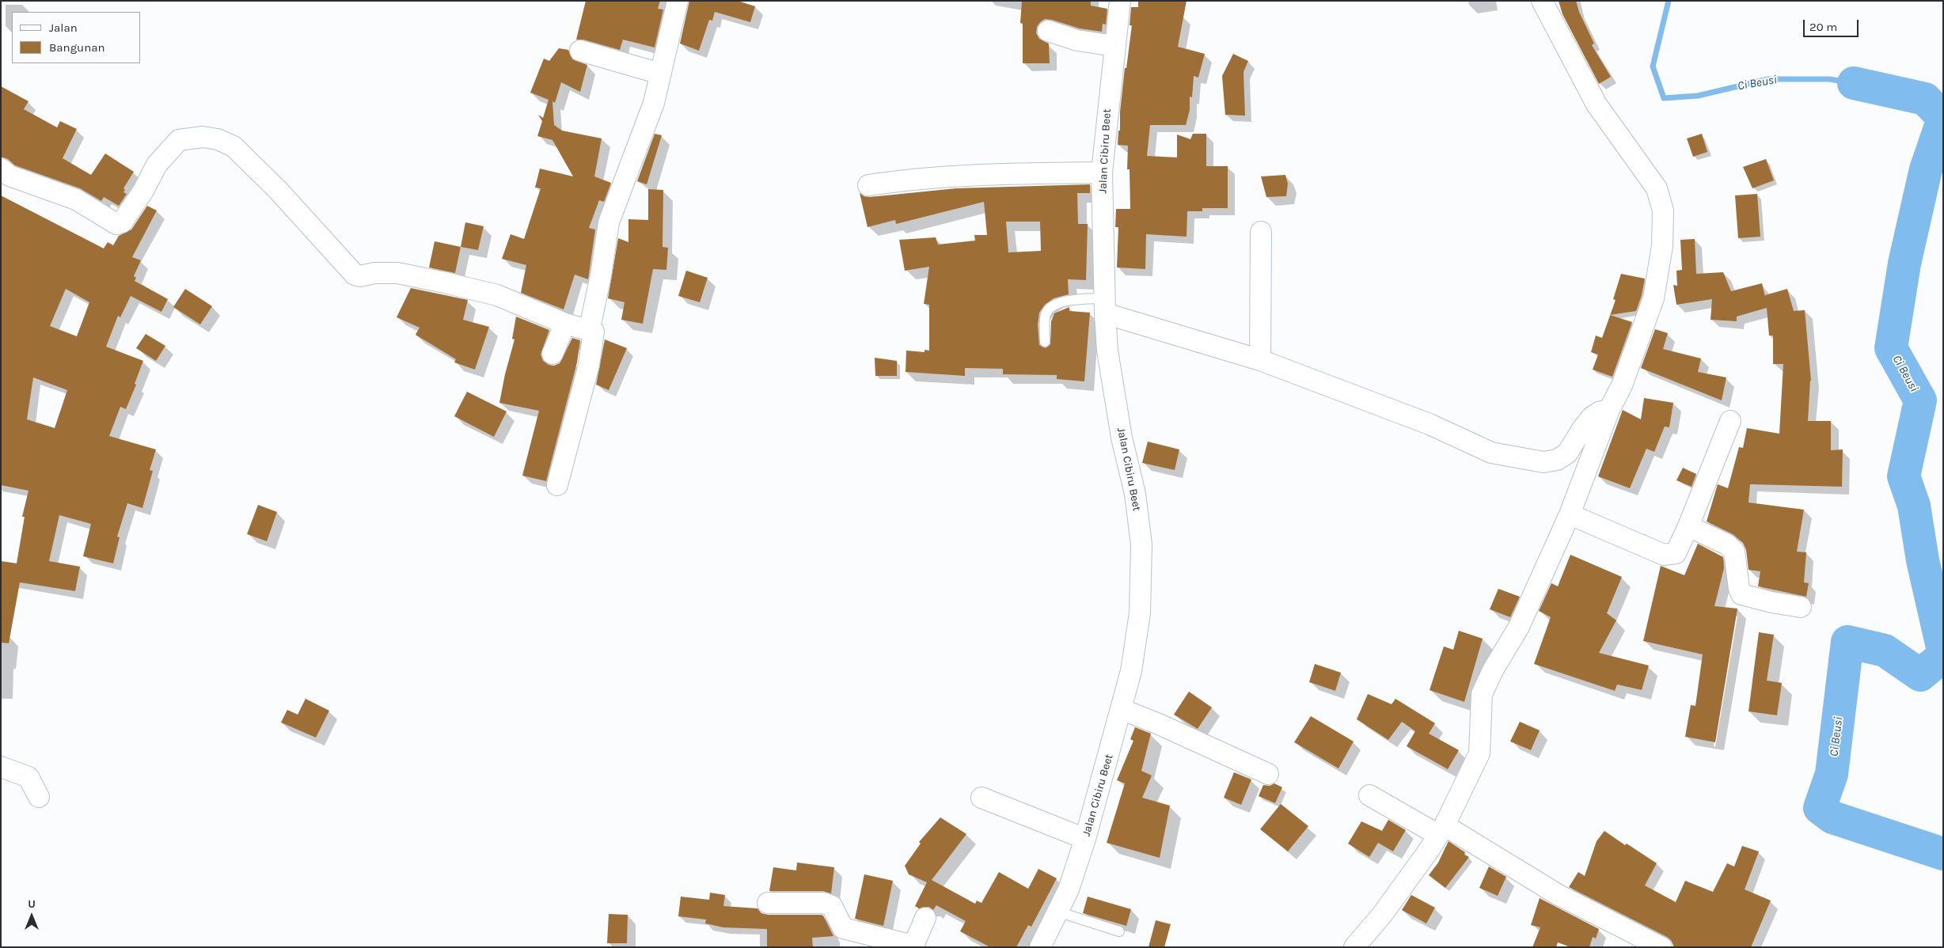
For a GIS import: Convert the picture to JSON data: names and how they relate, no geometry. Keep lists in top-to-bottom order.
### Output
{
  "streets": {
    "street": ["Jalan Cibiru Beet"]
  },
  "water": ["Ci Beusi"],
  "legend": ["Jalan", "Bangunan"],
  "scale_bar": "20 m",
  "north": "top"
}
